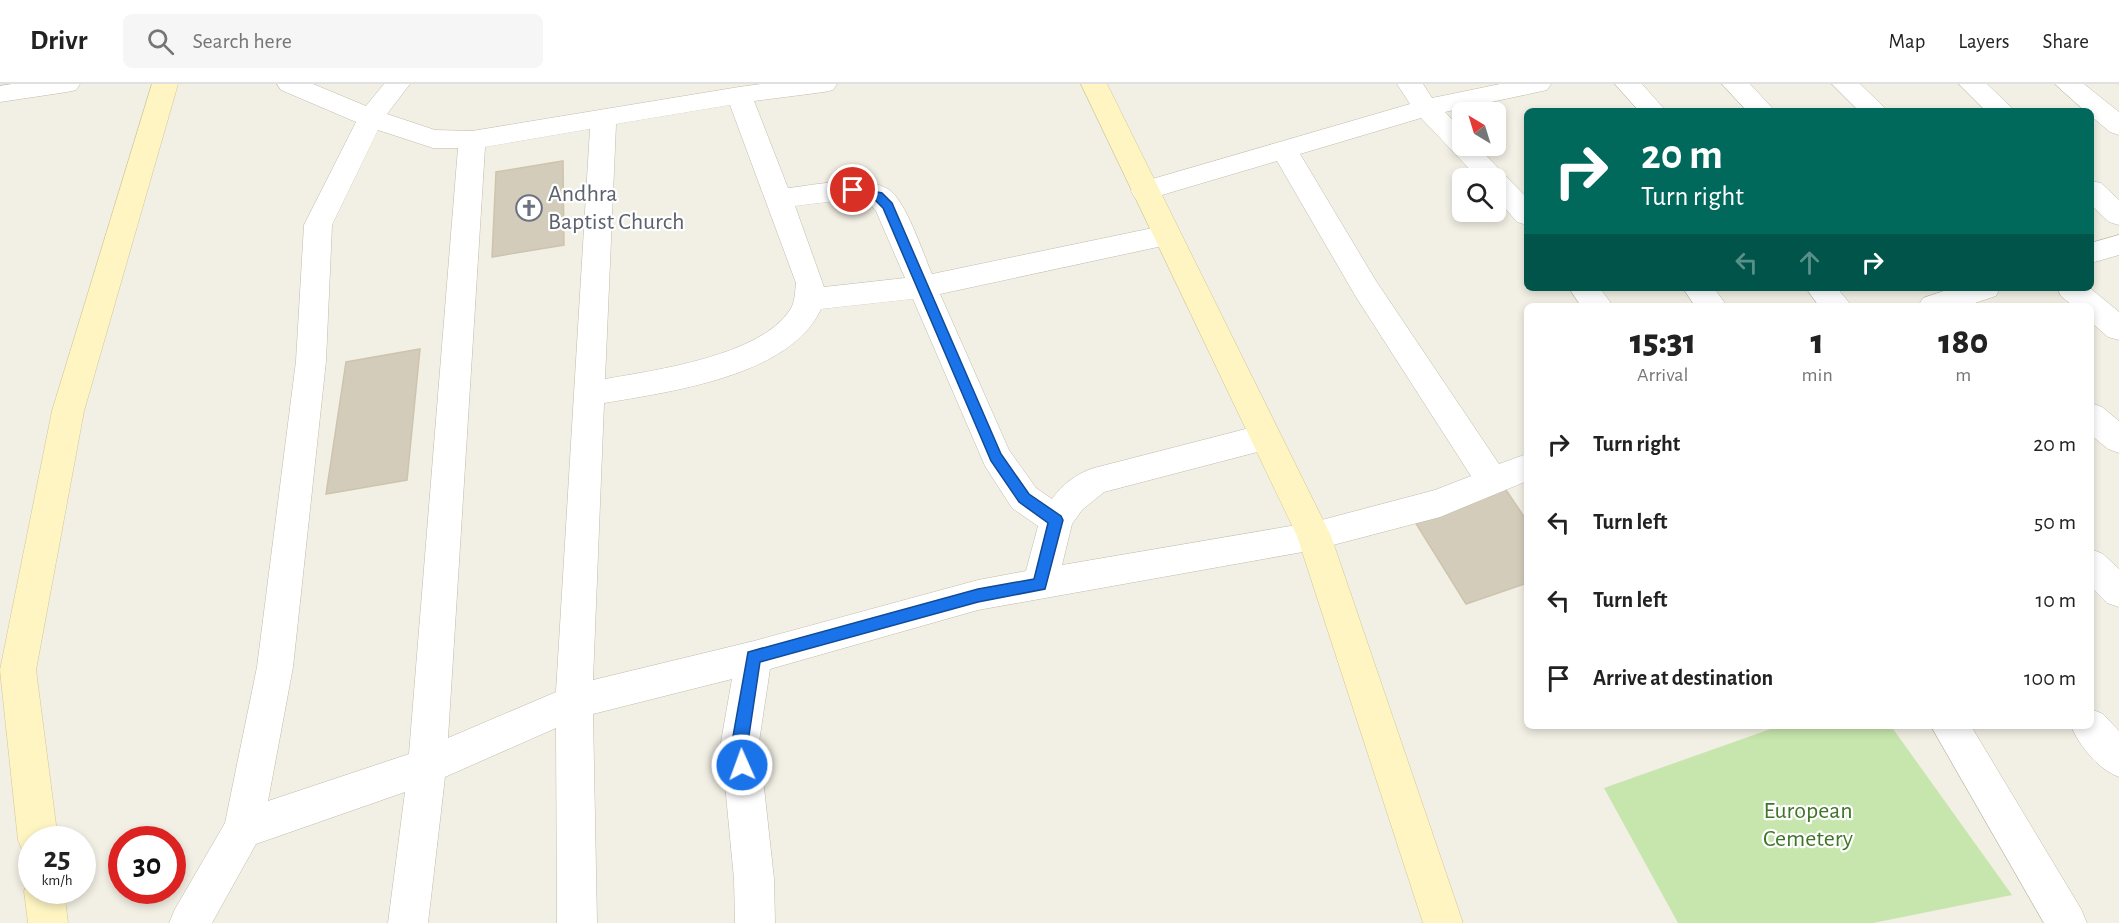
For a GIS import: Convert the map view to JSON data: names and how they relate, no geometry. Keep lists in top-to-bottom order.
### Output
{
  "parks": ["European Cemetery"],
  "places": {
    "church": ["Andhra Baptist Church"]
  },
  "north": "top left",
  "page": {
    "header": "Drivr",
    "search": "Search here",
    "nav": ["Map", "Layers", "Share"],
    "turn": ["20 m", "Turn right"],
    "eta": [
      "15:31",
      "Arrival",
      "1",
      "min",
      "180",
      "m"
    ],
    "list": [
      {
        "name": "Turn right",
        "value": "20 m"
      },
      {
        "name": "Turn left",
        "value": "50 m"
      },
      {
        "name": "Turn left",
        "value": "10 m"
      },
      {
        "name": "Arrive at destination",
        "value": "100 m"
      }
    ],
    "speed": "25 km/h",
    "limit": "30"
  }
}
